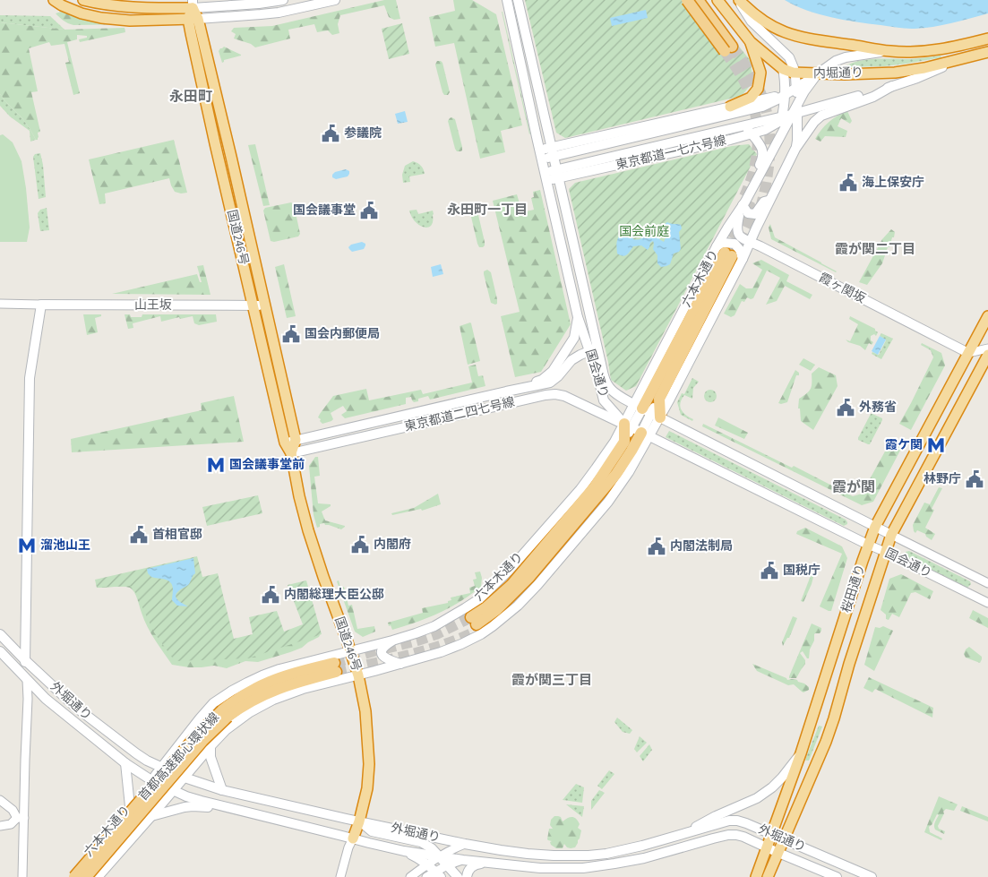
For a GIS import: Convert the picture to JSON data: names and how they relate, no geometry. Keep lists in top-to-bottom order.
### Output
{
  "streets": {
    "highway": [
      "内堀通り",
      "国道246号",
      "桜田通り",
      "首都高速都心環状線"
    ],
    "main road": [
      "東京都道一七六号線",
      "六本木通り",
      "霞ヶ関坂",
      "山王坂",
      "国会通り",
      "東京都道二四七号線",
      "外堀通り"
    ]
  },
  "crossings": [
    ["内堀通り", "東京都道一七六号線"],
    ["内堀通り", "六本木通り"],
    ["東京都道一七六号線", "六本木通り"],
    ["東京都道一七六号線", "国会通り"],
    ["国道246号", "六本木通り"],
    ["国道246号", "山王坂"],
    ["国道246号", "東京都道二四七号線"],
    ["国道246号", "外堀通り"],
    ["六本木通り", "霞ヶ関坂"],
    ["六本木通り", "国会通り"],
    ["六本木通り", "東京都道二四七号線"],
    ["六本木通り", "外堀通り"],
    ["霞ヶ関坂", "桜田通り"],
    ["国会通り", "東京都道二四七号線"],
    ["国会通り", "桜田通り"],
    ["桜田通り", "外堀通り"]
  ],
  "districts": [
    "永田町",
    "永田町一丁目",
    "霞が関二丁目",
    "霞が関",
    "霞が関三丁目"
  ],
  "parks": ["国会前庭"],
  "places": {
    "public building": [
      "参議院",
      "海上保安庁",
      "国会議事堂",
      "国会内郵便局",
      "外務省",
      "林野庁",
      "首相官邸",
      "内閣府",
      "内閣法制局",
      "国税庁",
      "内閣総理大臣公邸"
    ],
    "metro station": ["霞ケ関", "国会議事堂前", "溜池山王"]
  }
}
